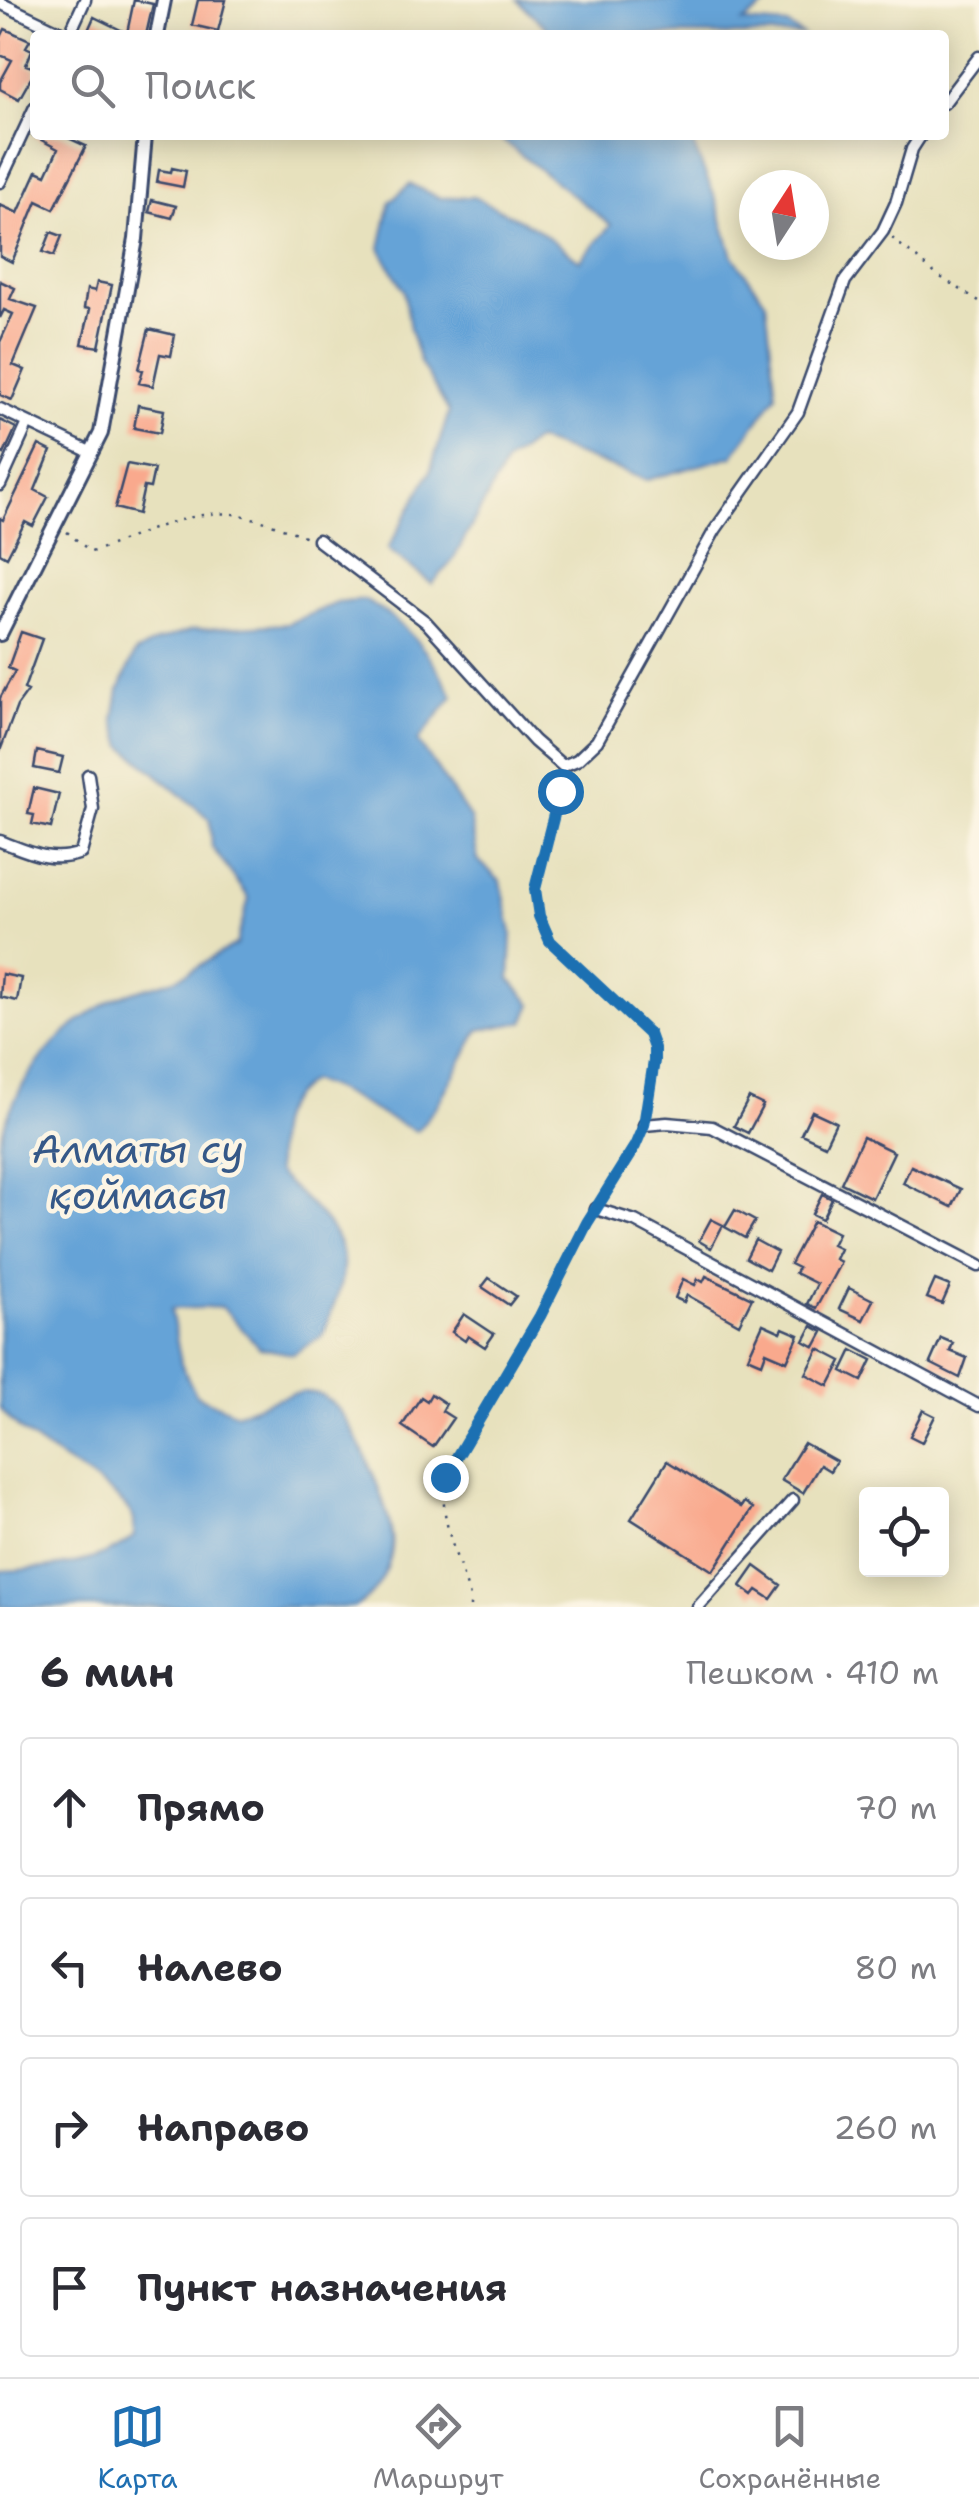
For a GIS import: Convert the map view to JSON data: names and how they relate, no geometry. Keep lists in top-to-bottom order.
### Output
{
  "water": ["Алматы су қоймасы"],
  "north": "top",
  "page": {
    "search": "Поиск",
    "heading": ["6 мин", "Пешком · 410 m"],
    "list": [
      ["Прямо", "70 m"],
      ["Налево", "80 m"],
      ["Направо", "260 m"],
      "Пункт назначения"
    ],
    "nav": ["Карта", "Маршрут", "Сохранённые"]
  }
}
